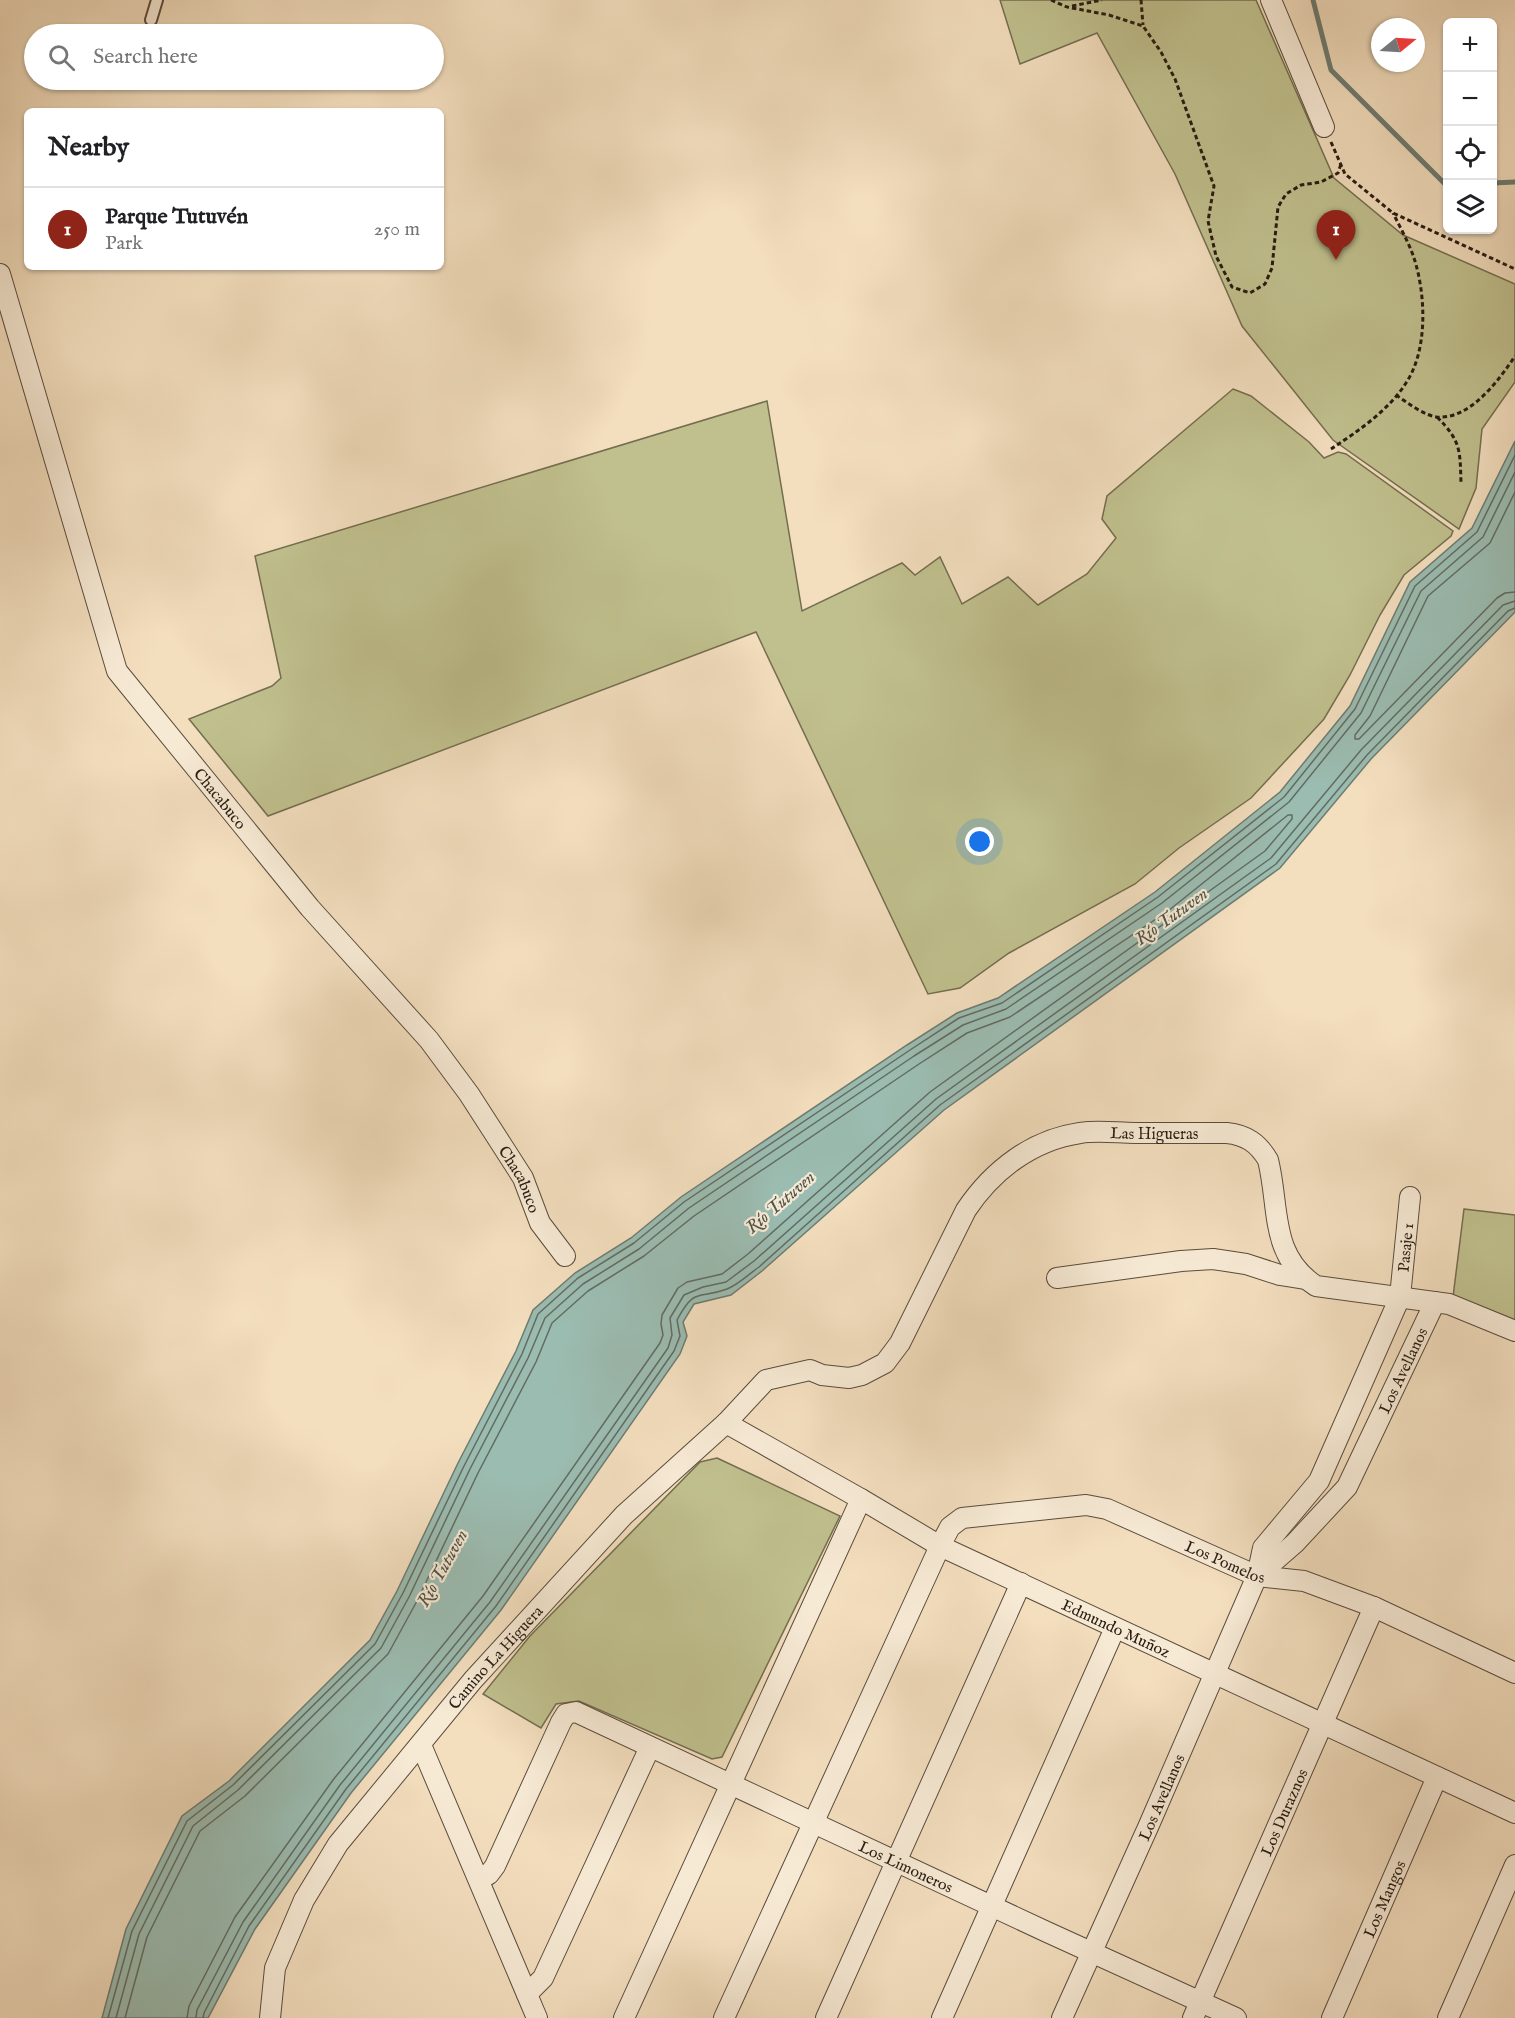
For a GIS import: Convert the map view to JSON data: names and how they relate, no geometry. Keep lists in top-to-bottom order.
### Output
{
  "streets": {
    "street": [
      "Chacabuco",
      "Las Higueras",
      "Pasaje 1",
      "Los Avellanos",
      "Los Pomelos",
      "Edmundo Muñoz",
      "Camino La Higuera",
      "Los Duraznos",
      "Los Limoneros",
      "Los Mangos"
    ]
  },
  "crossings": [
    ["Las Higueras", "Camino La Higuera"],
    ["Pasaje 1", "Los Avellanos"],
    ["Los Avellanos", "Los Pomelos"],
    ["Los Avellanos", "Edmundo Muñoz"],
    ["Los Avellanos", "Los Limoneros"],
    ["Los Pomelos", "Edmundo Muñoz"],
    ["Los Pomelos", "Los Duraznos"],
    ["Los Pomelos", "Los Limoneros"],
    ["Edmundo Muñoz", "Camino La Higuera"],
    ["Edmundo Muñoz", "Los Duraznos"],
    ["Edmundo Muñoz", "Los Mangos"],
    ["Los Duraznos", "Los Limoneros"]
  ],
  "water": ["Río Tutuven"],
  "north": "right",
  "page": {
    "map_buttons": ["+", "−"],
    "search": "Search here",
    "heading": "Nearby",
    "list": [
      {
        "mark": "1",
        "name": "Parque Tutuvén",
        "note": "Park",
        "value": "250 m"
      }
    ],
    "pins": "1"
  }
}
